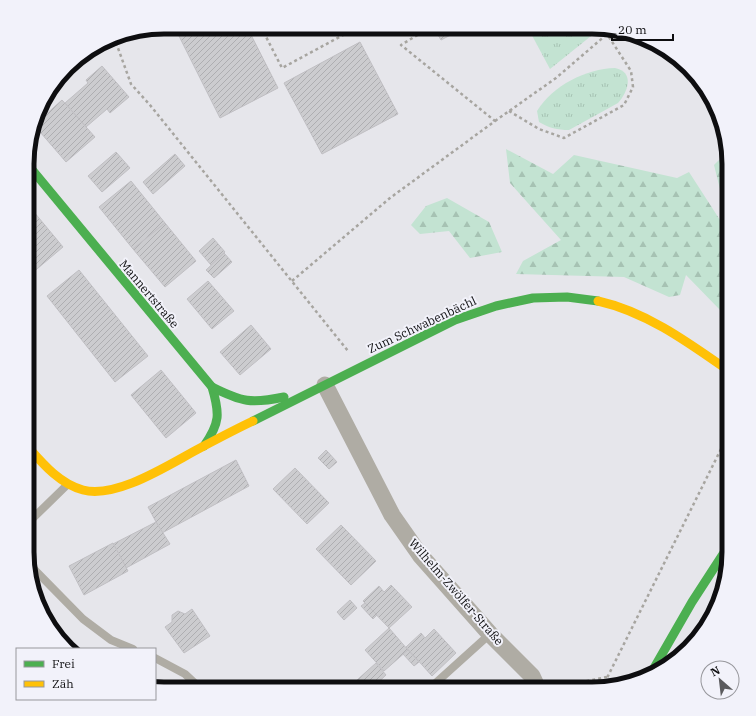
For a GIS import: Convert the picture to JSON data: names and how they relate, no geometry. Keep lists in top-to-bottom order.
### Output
{
  "streets": {
    "street": ["Mannertstraße", "Zum Schwabenbächl", "Wilhelm-Zwölfer-Straße"]
  },
  "crossings": [
    ["Mannertstraße", "Zum Schwabenbächl"],
    ["Zum Schwabenbächl", "Wilhelm-Zwölfer-Straße"]
  ],
  "legend": ["Frei", "Zäh"],
  "scale_bar": "20 m",
  "north": "top left"
}
